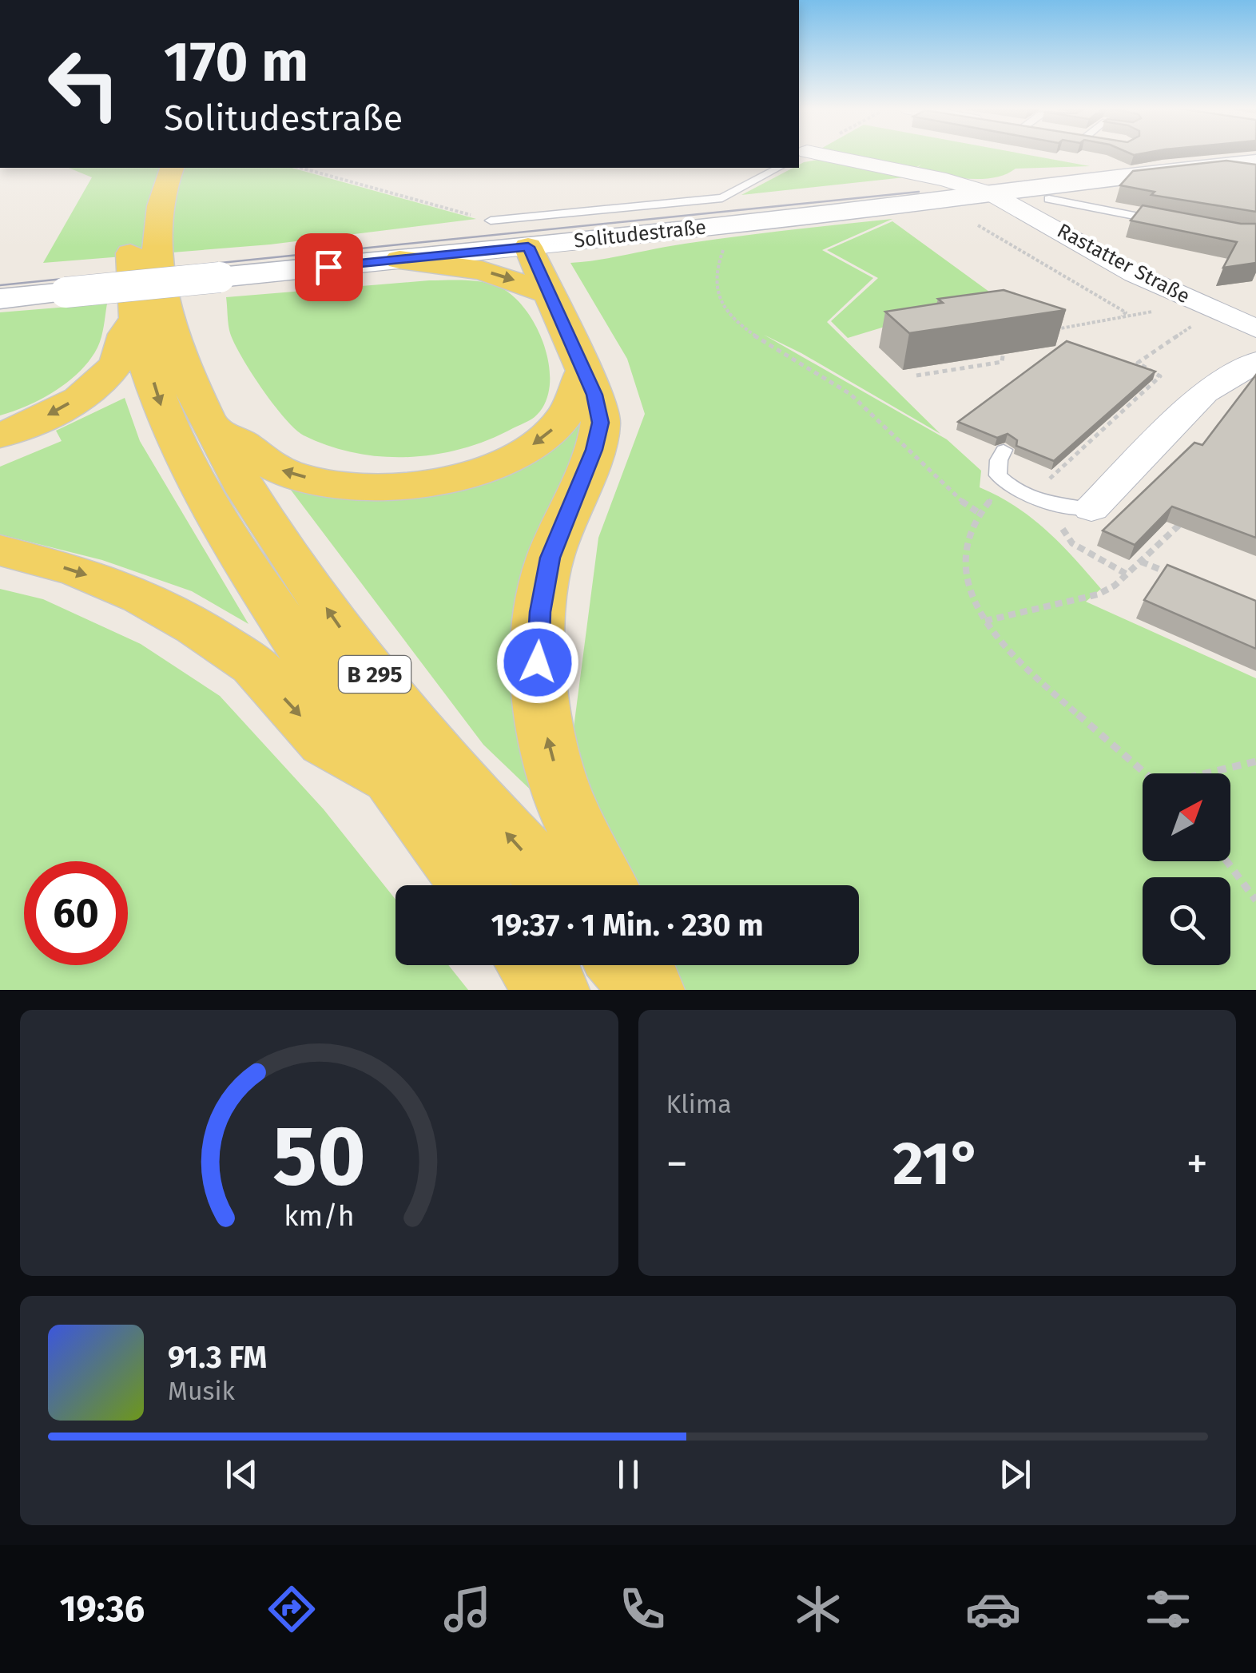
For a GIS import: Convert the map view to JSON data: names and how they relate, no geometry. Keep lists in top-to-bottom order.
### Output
{
  "streets": {
    "main road": ["Solitudestraße", "B 295"],
    "street": ["Rastatter Straße"]
  },
  "crossings": [
    ["Solitudestraße", "Rastatter Straße"]
  ],
  "north": "top right",
  "page": {
    "turn": ["170 m", "Solitudestraße"],
    "limit": "60",
    "trip": "19:37 · 1 Min. · 230 m",
    "tile": "Klima",
    "heat": ["−", "21°", "+"],
    "song": ["91.3 FM", "Musik"],
    "tabs": "19:36",
    "gauge": ["50", "km/h"]
  }
}
